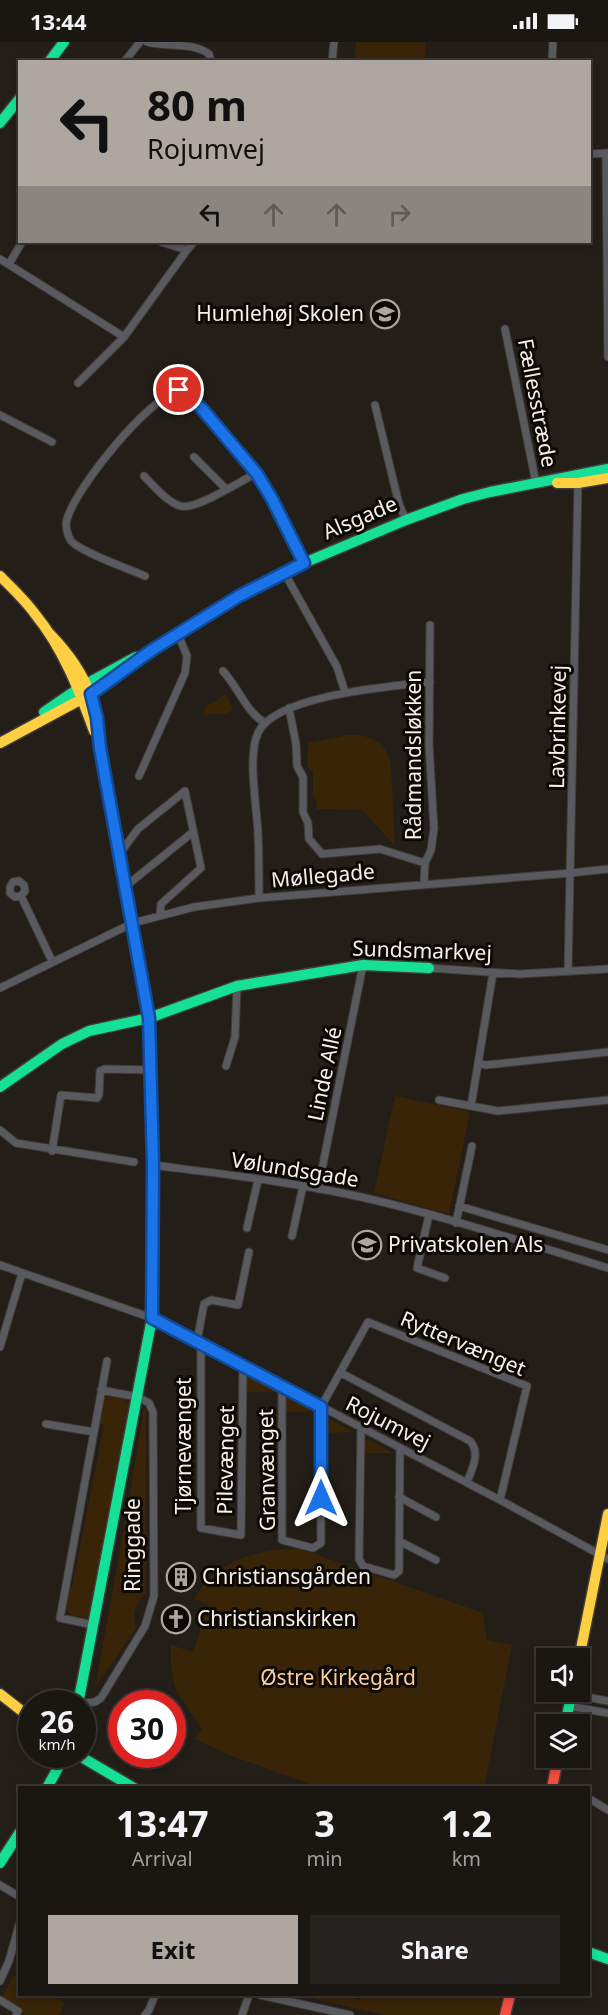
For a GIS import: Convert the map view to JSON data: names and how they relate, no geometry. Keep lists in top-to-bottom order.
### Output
{
  "streets": {
    "street": [
      "Fællesstræde",
      "Alsgade",
      "Lavbrinkevej",
      "Rådmandsløkken",
      "Møllegade",
      "Sundsmarkvej",
      "Linde Allé",
      "Vølundsgade",
      "Ryttervænget",
      "Rojumvej",
      "Tjørnevænget",
      "Pilevænget",
      "Granvænget",
      "Ringgade"
    ]
  },
  "crossings": [
    ["Fællesstræde", "Alsgade"],
    ["Alsgade", "Lavbrinkevej"],
    ["Alsgade", "Ringgade"],
    ["Lavbrinkevej", "Møllegade"],
    ["Lavbrinkevej", "Sundsmarkvej"],
    ["Rådmandsløkken", "Møllegade"],
    ["Møllegade", "Ringgade"],
    ["Sundsmarkvej", "Linde Allé"],
    ["Sundsmarkvej", "Ringgade"],
    ["Linde Allé", "Vølundsgade"],
    ["Vølundsgade", "Ringgade"],
    ["Ryttervænget", "Rojumvej"],
    ["Ryttervænget", "Granvænget"],
    ["Rojumvej", "Tjørnevænget"],
    ["Rojumvej", "Pilevænget"],
    ["Rojumvej", "Granvænget"],
    ["Rojumvej", "Ringgade"],
    ["Tjørnevænget", "Pilevænget"]
  ],
  "parks": ["Østre Kirkegård"],
  "places": {
    "school or university": ["Humlehøj Skolen", "Privatskolen Als"],
    "building": ["Christiansgården"],
    "church": ["Christianskirken"]
  },
  "page": {
    "status": "13:44",
    "turn": ["80 m", "Rojumvej"],
    "speed": "26 km/h",
    "limit": "30",
    "eta": [
      "13:47",
      "Arrival",
      "3",
      "min",
      "1.2",
      "km"
    ],
    "buttons": ["Exit", "Share"]
  }
}
